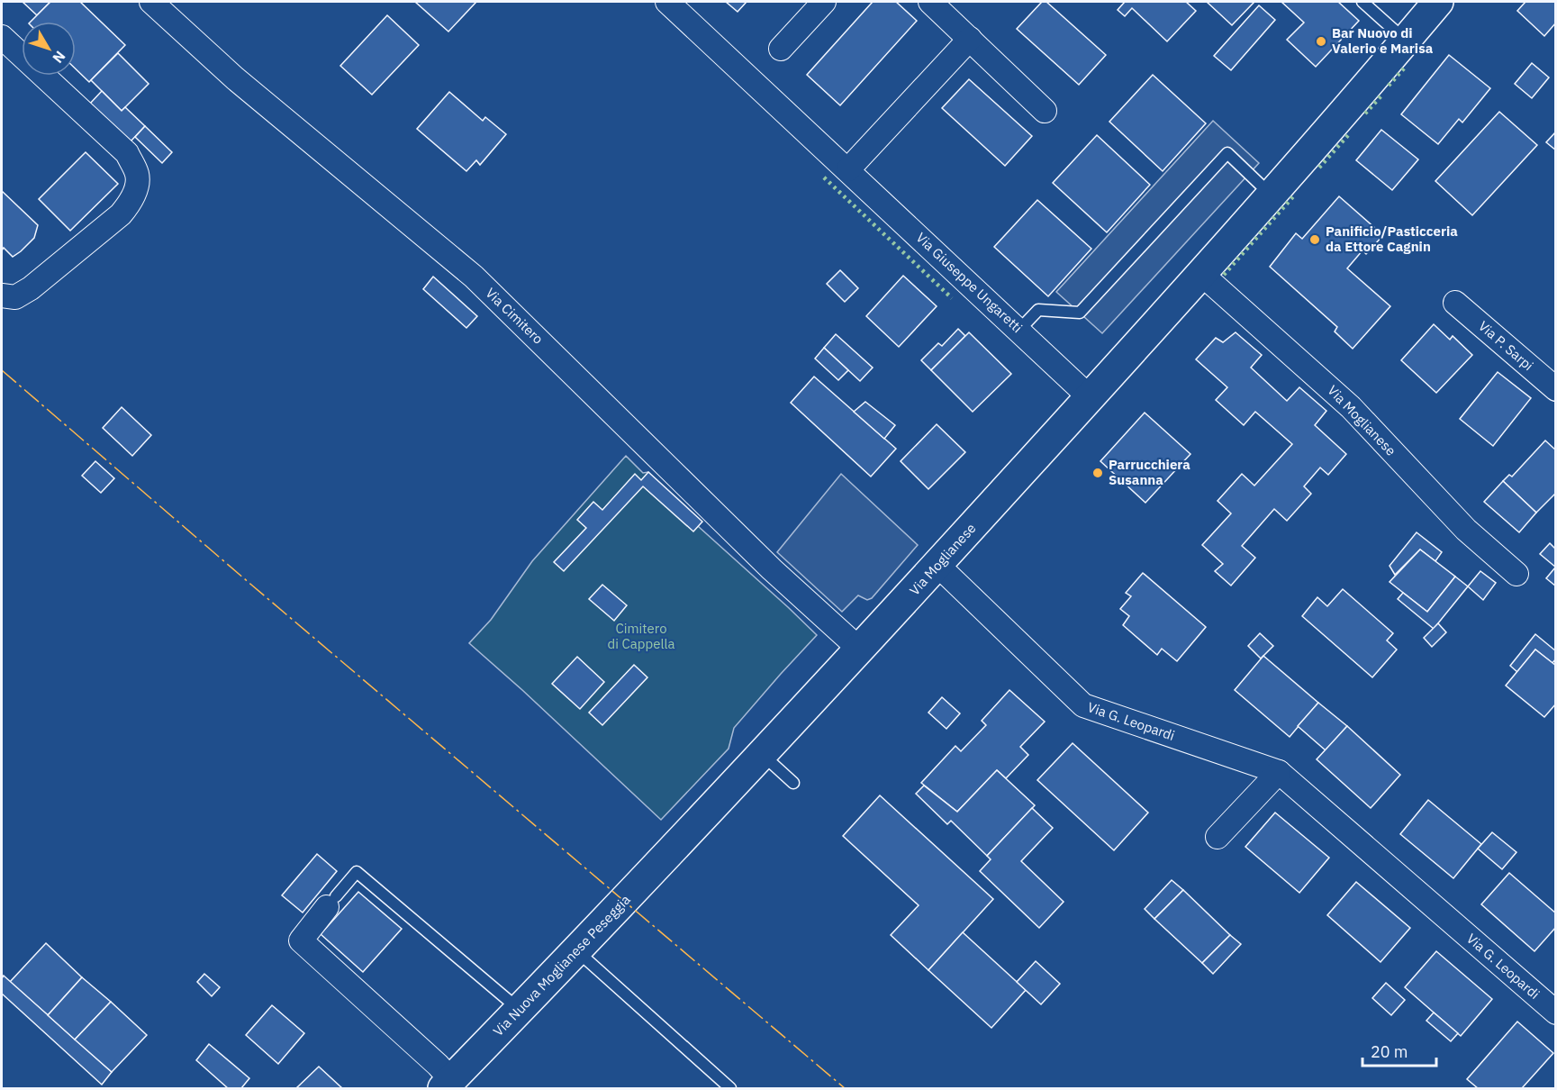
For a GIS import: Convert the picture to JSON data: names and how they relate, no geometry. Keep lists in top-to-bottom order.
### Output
{
  "streets": {
    "main road": ["Via Moglianese", "Via Nuova Moglianese Peseggia"],
    "street": [
      "Via Giuseppe Ungaretti",
      "Via Cimitero",
      "Via P. Sarpi",
      "Via G. Leopardi"
    ]
  },
  "crossings": [
    ["Via Giuseppe Ungaretti", "Via Moglianese"],
    ["Via Cimitero", "Via Moglianese"],
    ["Via Moglianese", "Via G. Leopardi"],
    ["Via Moglianese", "Via Nuova Moglianese Peseggia"]
  ],
  "parks": ["Cimitero di Cappella"],
  "places": ["Bar Nuovo di Valerio e Marisa", "Panificio/Pasticceria da Ettore Cagnin", "Parrucchiera Susanna"],
  "scale_bar": "20 m",
  "north": "bottom right"
}
